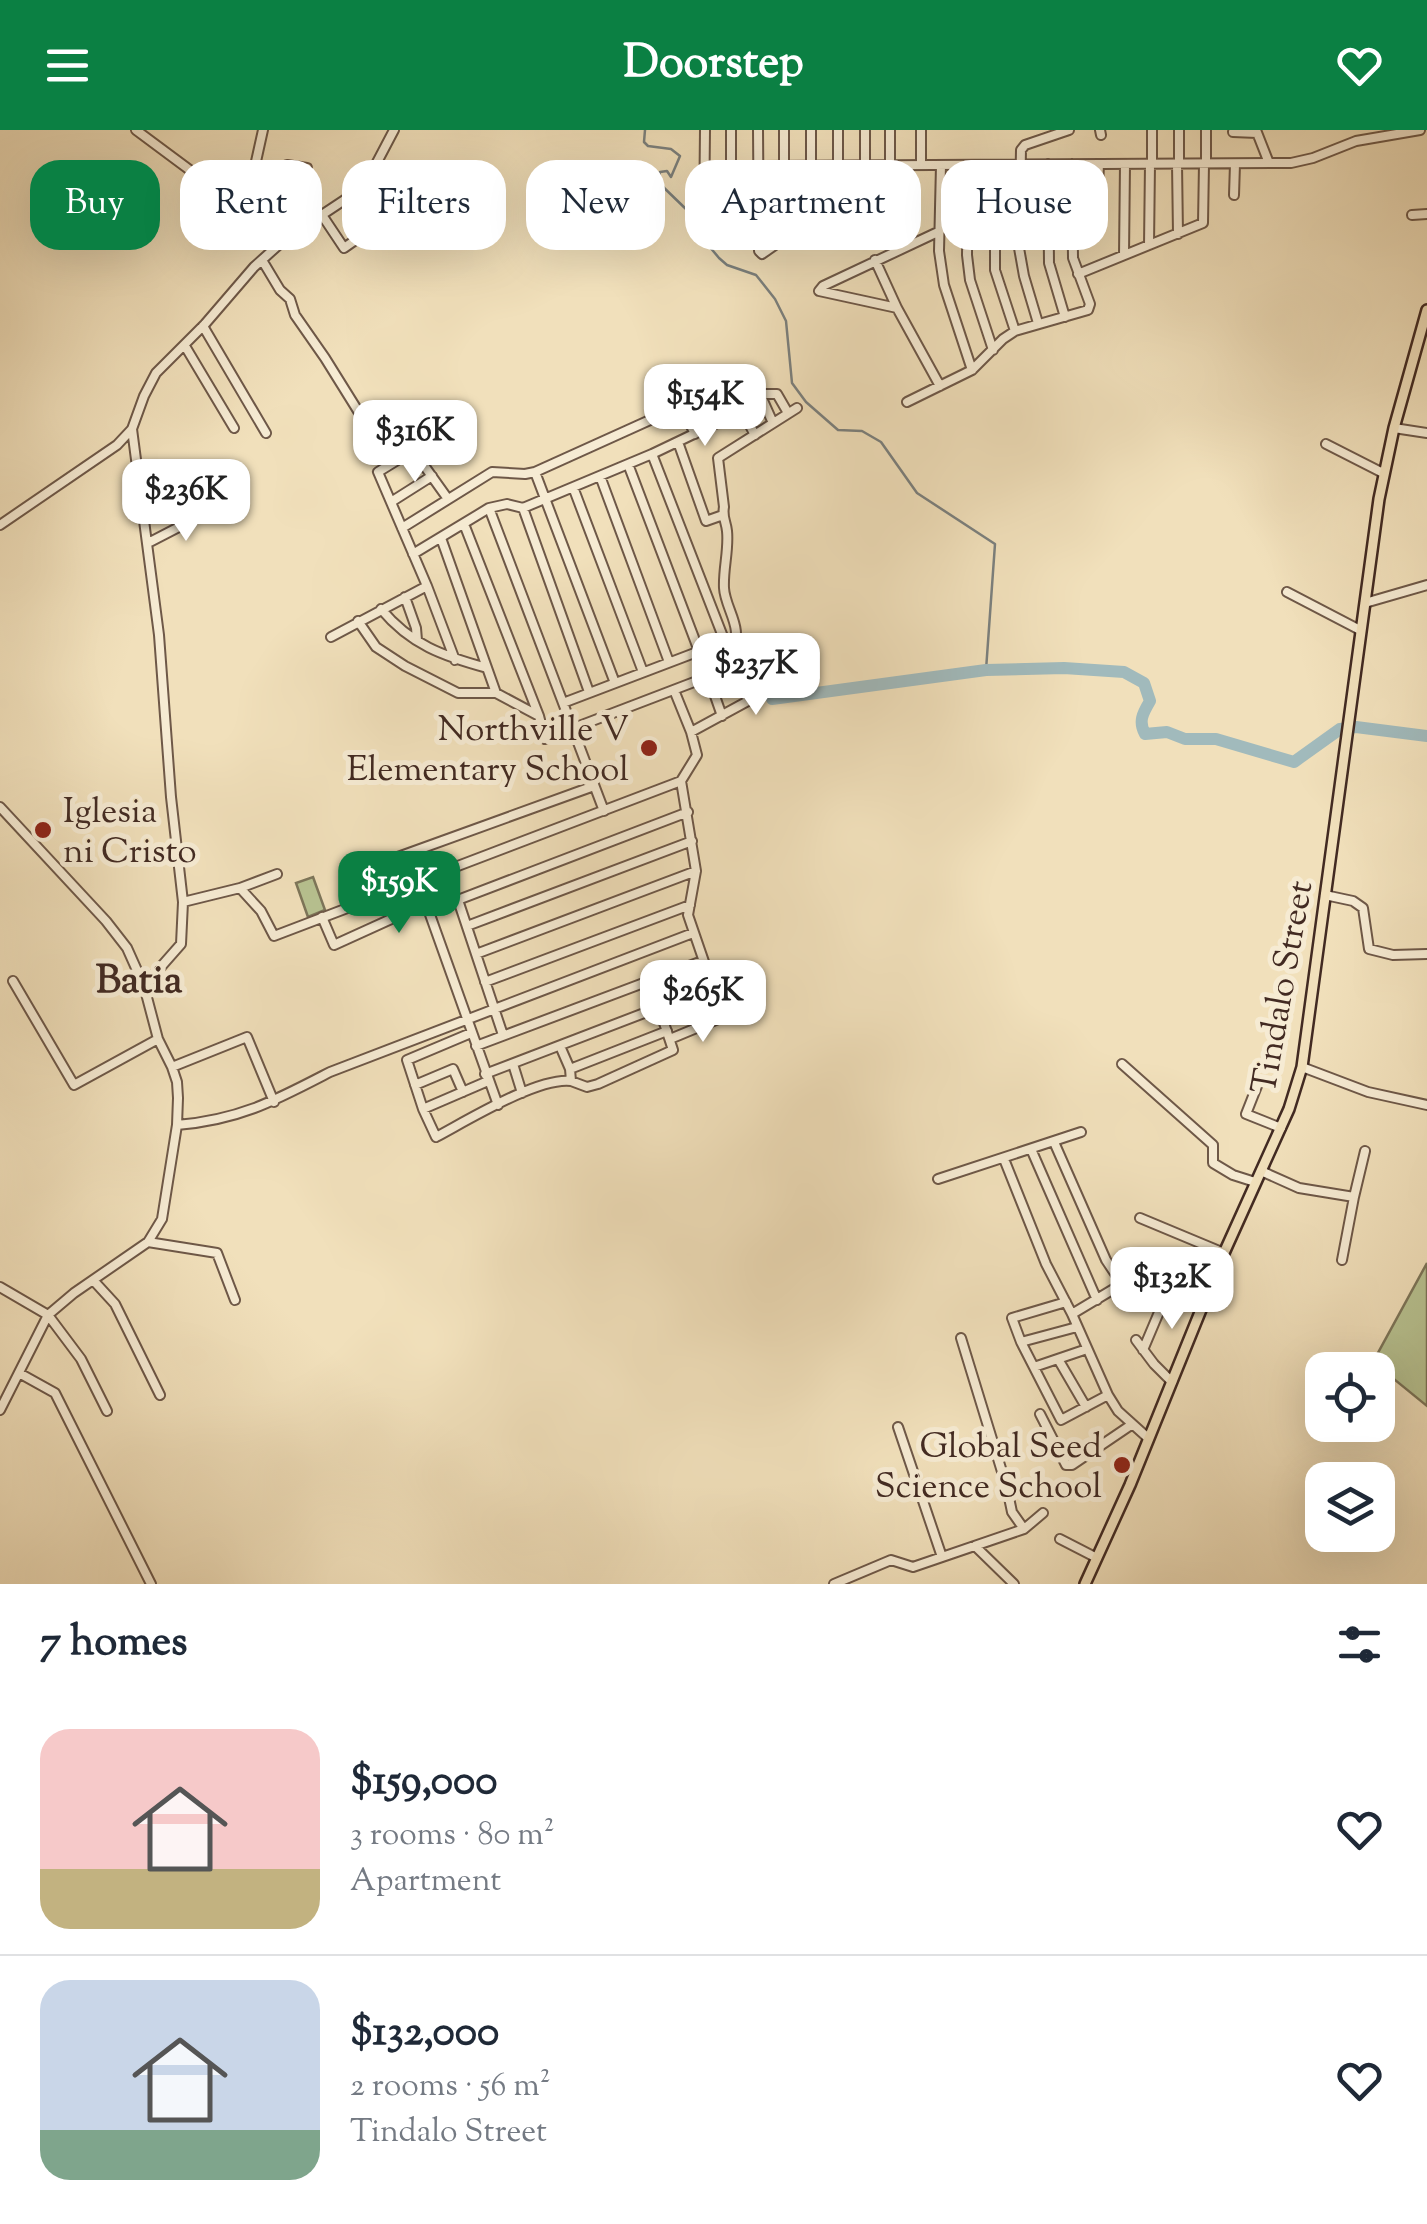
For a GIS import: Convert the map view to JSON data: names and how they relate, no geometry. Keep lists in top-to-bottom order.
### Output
{
  "streets": {
    "main road": ["Tindalo Street"]
  },
  "districts": ["Batia"],
  "places": ["Northville V Elementary School", "Iglesia ni Cristo", "Global Seed Science School"],
  "page": {
    "header": "Doorstep",
    "chip": [
      "Buy",
      "Rent",
      "Filters",
      "New",
      "Apartment",
      "House"
    ],
    "price": [
      "$154K",
      "$316K",
      "$236K",
      "$237K",
      "$159K",
      "$265K",
      "$132K"
    ],
    "heading": "7 homes",
    "list": [
      {
        "name": "$159,000",
        "note": "3 rooms · 80 m² · Apartment"
      },
      {
        "name": "$132,000",
        "note": "2 rooms · 56 m² · Tindalo Street"
      }
    ]
  }
}
